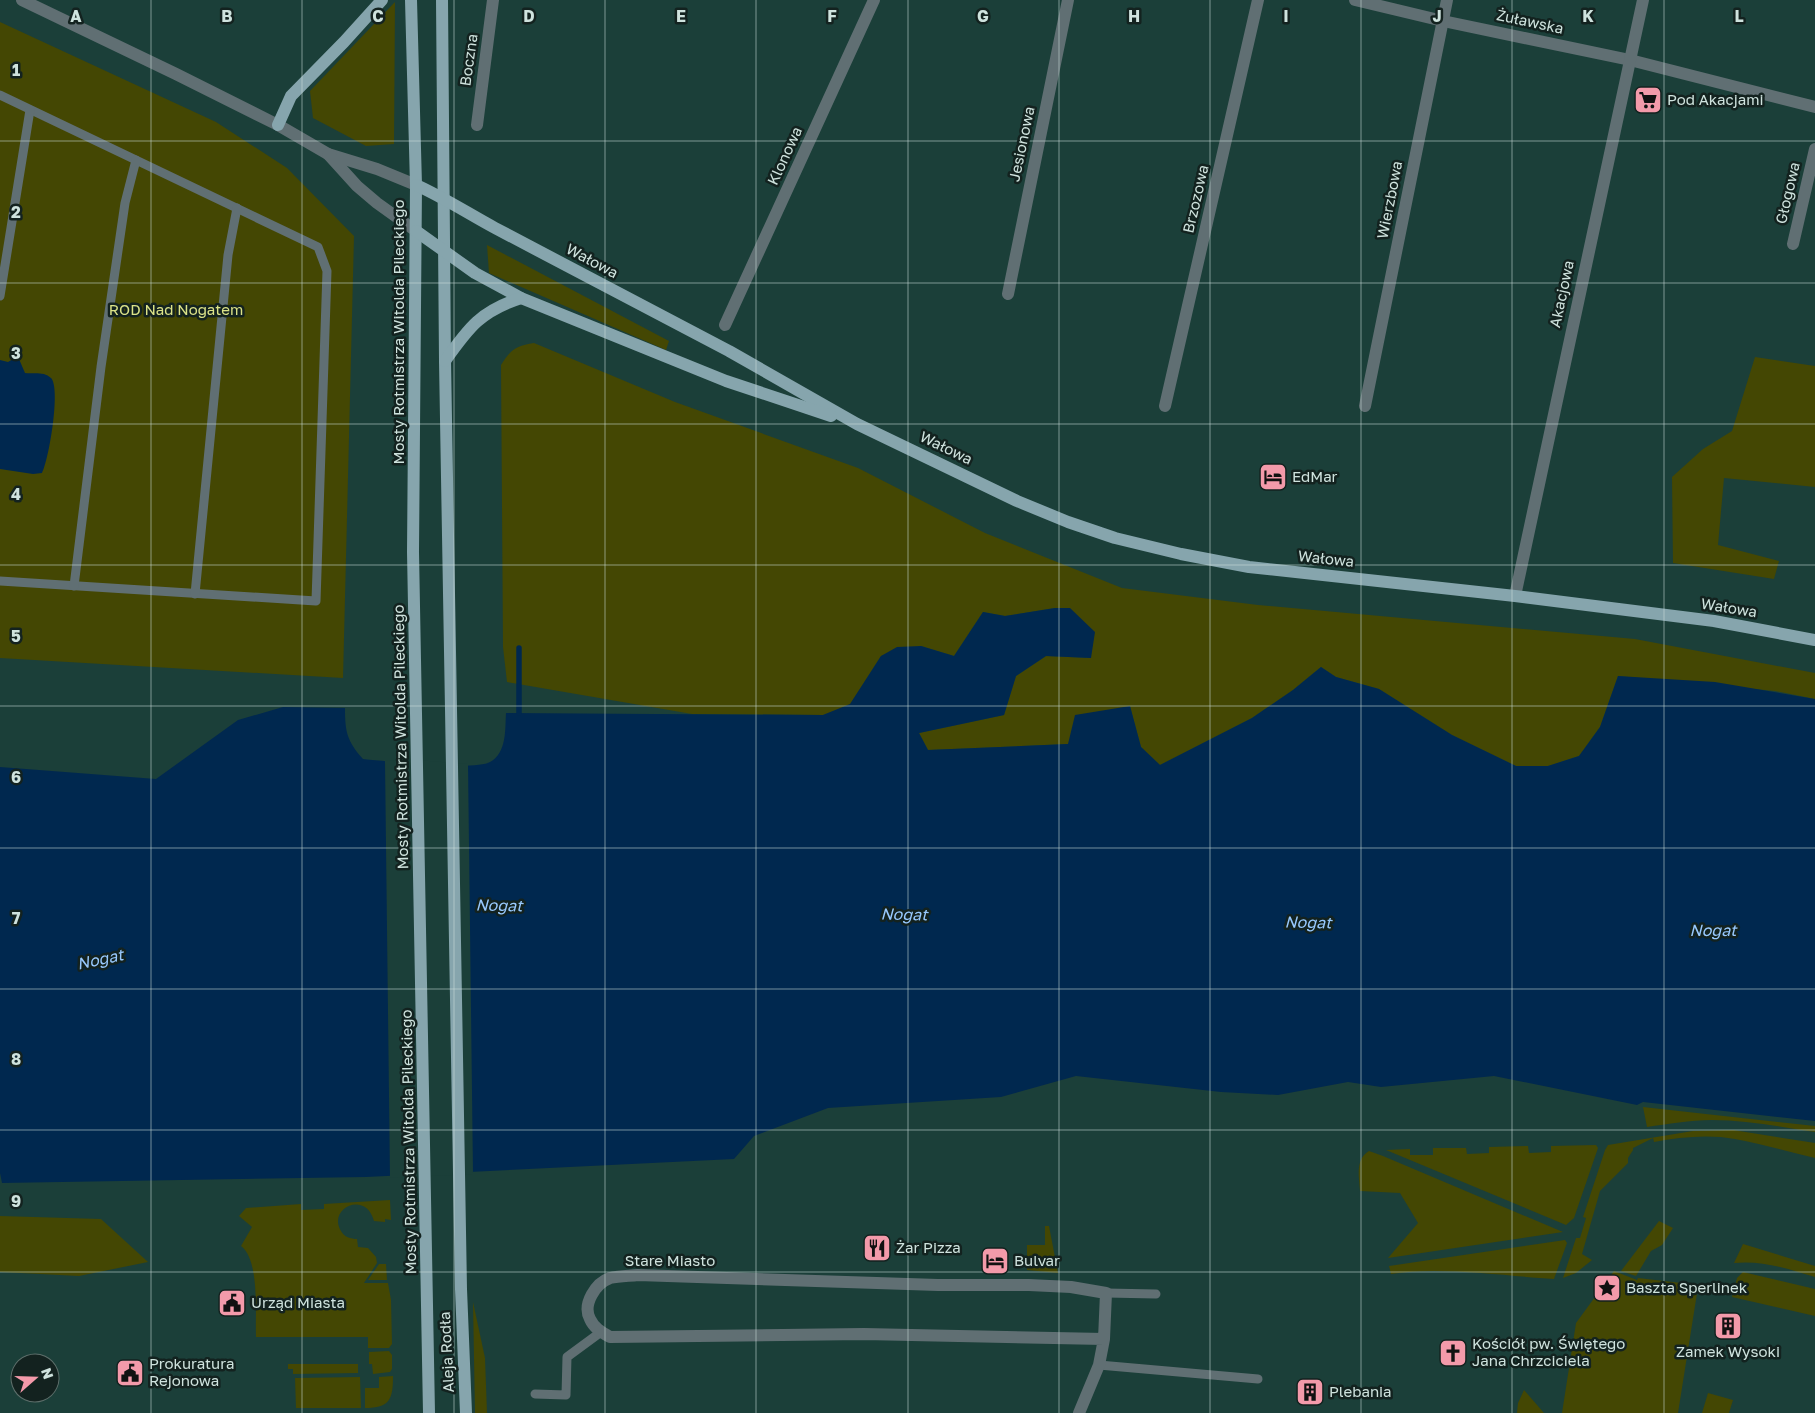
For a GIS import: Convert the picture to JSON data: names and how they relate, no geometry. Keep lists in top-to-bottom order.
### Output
{
  "streets": {
    "main road": ["Wałowa", "Mosty Rotmistrza Witolda Pileckiego", "Aleja Rodła"],
    "street": [
      "Żuławska",
      "Boczna",
      "Jesionowa",
      "Klonowa",
      "Głogowa",
      "Brzozowa",
      "Wierzbowa",
      "Akacjowa",
      "Stare Miasto"
    ]
  },
  "crossings": [
    ["Żuławska", "Wierzbowa"],
    ["Żuławska", "Akacjowa"],
    ["Wałowa", "Akacjowa"],
    ["Mosty Rotmistrza Witolda Pileckiego", "Aleja Rodła"]
  ],
  "water": ["Nogat"],
  "parks": ["ROD Nad Nogatem"],
  "places": {
    "supermarket": ["Pod Akacjami"],
    "hotel": ["EdMar", "Bulvar"],
    "restaurant": ["Żar Pizza"],
    "place": ["Baszta Sperlinek"],
    "public building": ["Urząd Miasta", "Prokuratura Rejonowa"],
    "building": ["Zamek Wysoki", "Plebania"],
    "church": ["Kościół pw. Świętego Jana Chrzciciela"]
  },
  "north": "right",
  "grid": {
    "columns": [
      "A",
      "B",
      "C",
      "D",
      "E",
      "F",
      "G",
      "H",
      "I",
      "J",
      "K",
      "L"
    ],
    "rows": [
      "1",
      "2",
      "3",
      "4",
      "5",
      "6",
      "7",
      "8",
      "9"
    ]
  }
}
